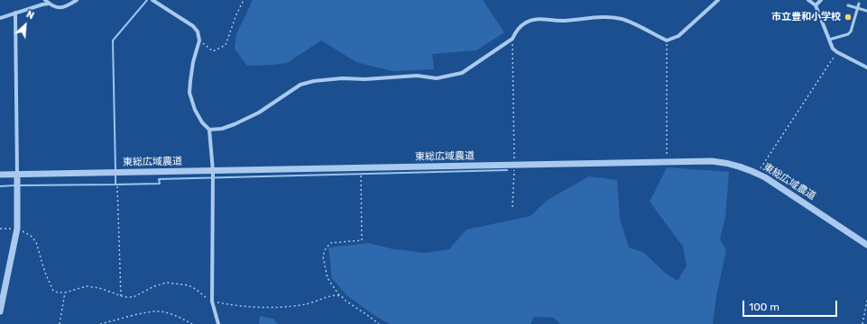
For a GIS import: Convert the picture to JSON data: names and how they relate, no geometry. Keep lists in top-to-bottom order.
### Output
{
  "streets": {
    "street": ["東総広域農道"]
  },
  "places": ["市立豊和小学校"],
  "scale_bar": "100 m",
  "north": "top right"
}
